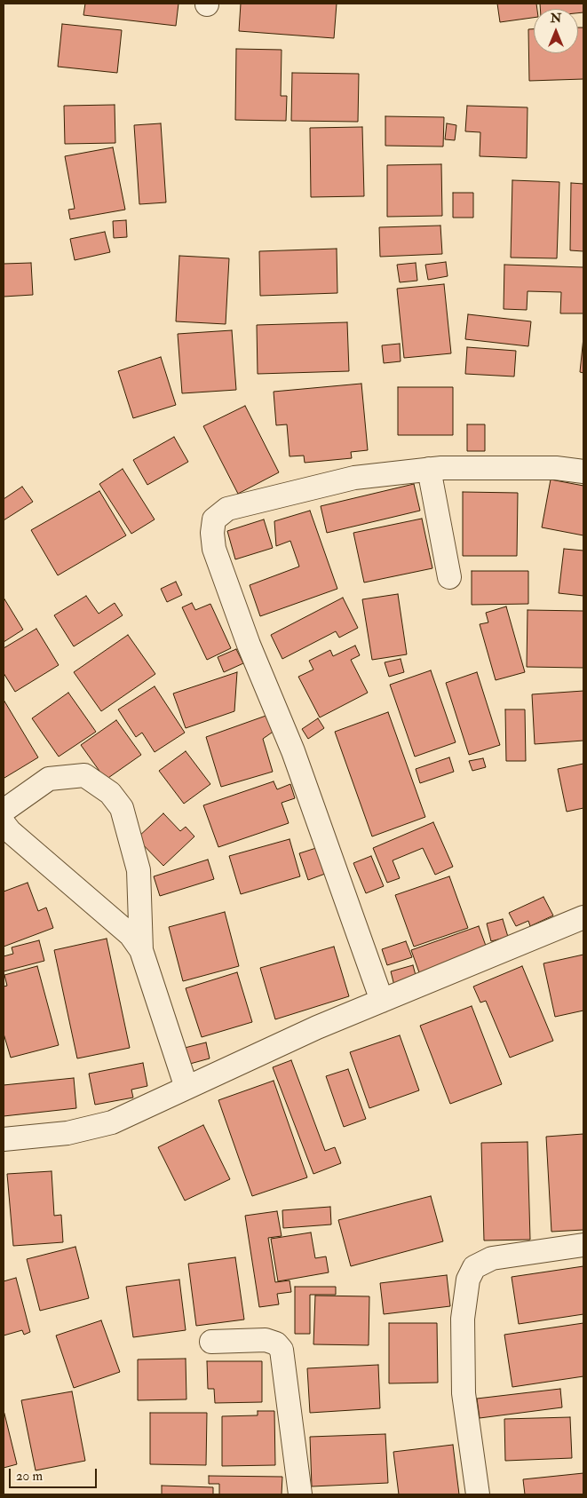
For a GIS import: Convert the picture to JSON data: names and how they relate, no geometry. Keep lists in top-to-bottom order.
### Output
{
  "scale_bar": "20 m",
  "north": "top"
}
